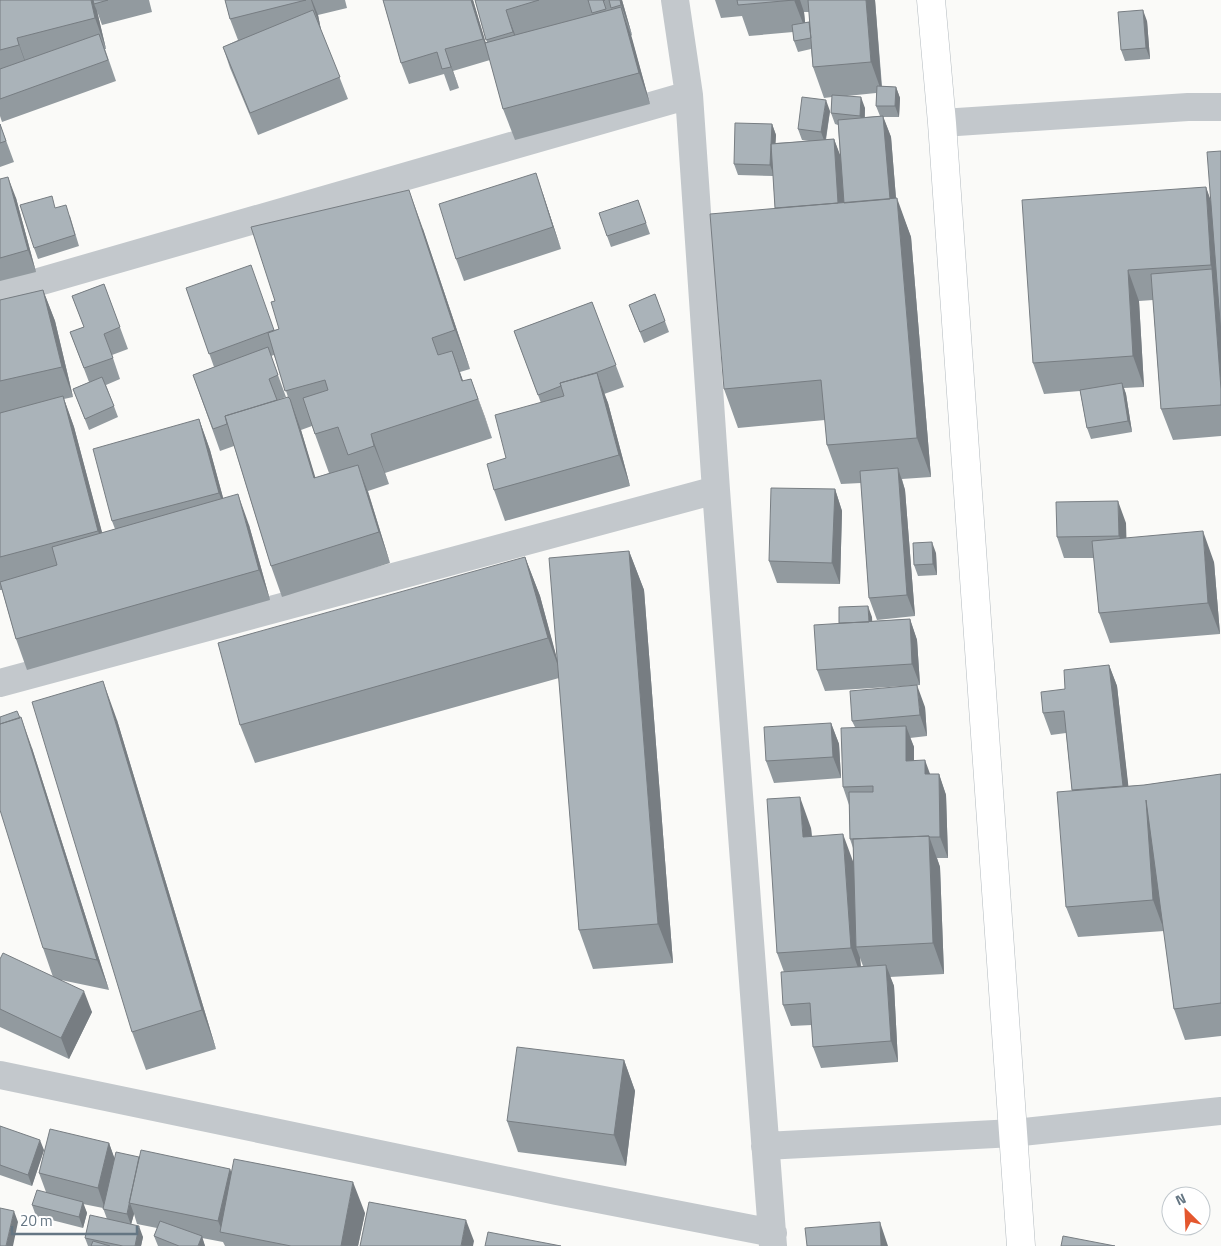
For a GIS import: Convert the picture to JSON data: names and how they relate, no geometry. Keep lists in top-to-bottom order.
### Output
{
  "scale_bar": "20 m",
  "north": "top left"
}
